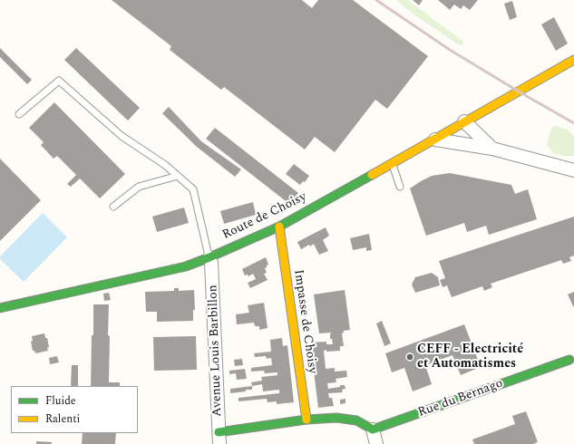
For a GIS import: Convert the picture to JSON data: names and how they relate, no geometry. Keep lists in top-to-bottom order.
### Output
{
  "streets": {
    "street": [
      "Route de Choisy",
      "Impasse de Choisy",
      "Avenue Louis Barbillon",
      "Rue du Bernago"
    ]
  },
  "crossings": [
    ["Route de Choisy", "Impasse de Choisy"],
    ["Route de Choisy", "Avenue Louis Barbillon"]
  ],
  "places": ["CEFF - Electricité et Automatismes"],
  "legend": ["Fluide", "Ralenti"]
}
